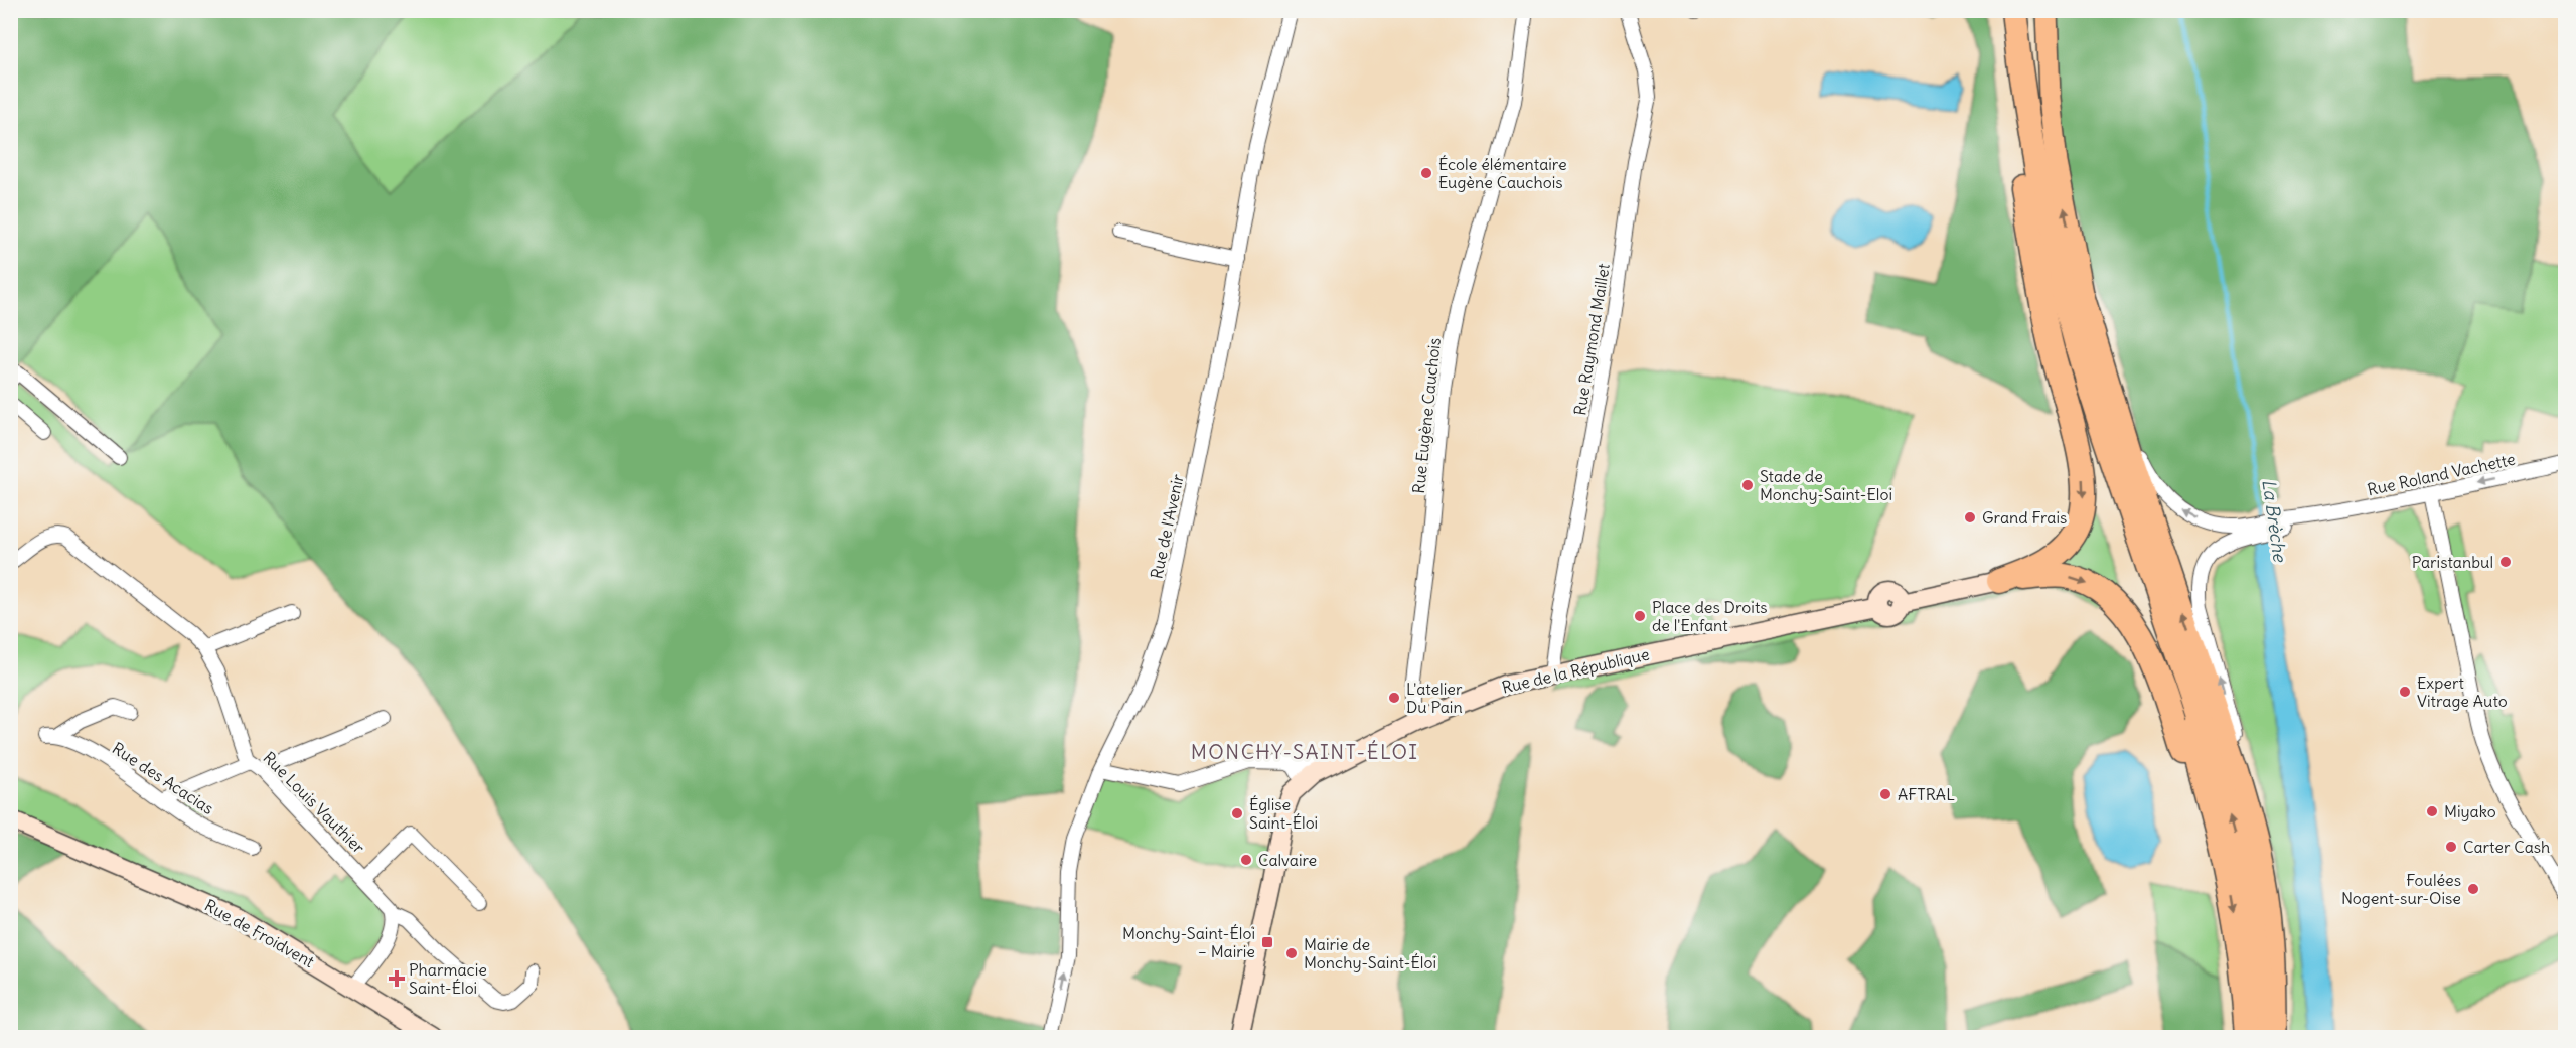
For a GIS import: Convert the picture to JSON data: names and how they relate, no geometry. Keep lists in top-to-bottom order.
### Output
{
  "streets": {
    "street": [
      "Rue Raymond Maillet",
      "Rue Eugène Cauchois",
      "Rue Roland Vachette",
      "Rue de l'Avenir",
      "Rue de la République",
      "Rue des Acacias",
      "Rue Louis Vauthier",
      "Rue de Froidvent"
    ]
  },
  "crossings": [
    ["Rue Raymond Maillet", "Rue de la République"],
    ["Rue Eugène Cauchois", "Rue de la République"]
  ],
  "one_way": ["Rue Roland Vachette"],
  "districts": ["MONCHY-SAINT-ÉLOI"],
  "water": ["La Brèche"],
  "places": {
    "other": [
      "École élémentaire Eugène Cauchois",
      "Stade de Monchy-Saint-Eloi",
      "Grand Frais",
      "Paristanbul",
      "Place des Droits de l'Enfant",
      "Expert Vitrage Auto",
      "L'atelier Du Pain",
      "AFTRAL",
      "Miyako",
      "Église Saint-Éloi",
      "Carter Cash",
      "Calvaire",
      "Foulées Nogent-sur-Oise",
      "Mairie de Monchy-Saint-Éloi"
    ],
    "transit": ["Monchy-Saint-Éloi – Mairie"],
    "health": ["Pharmacie Saint-Éloi"]
  }
}
